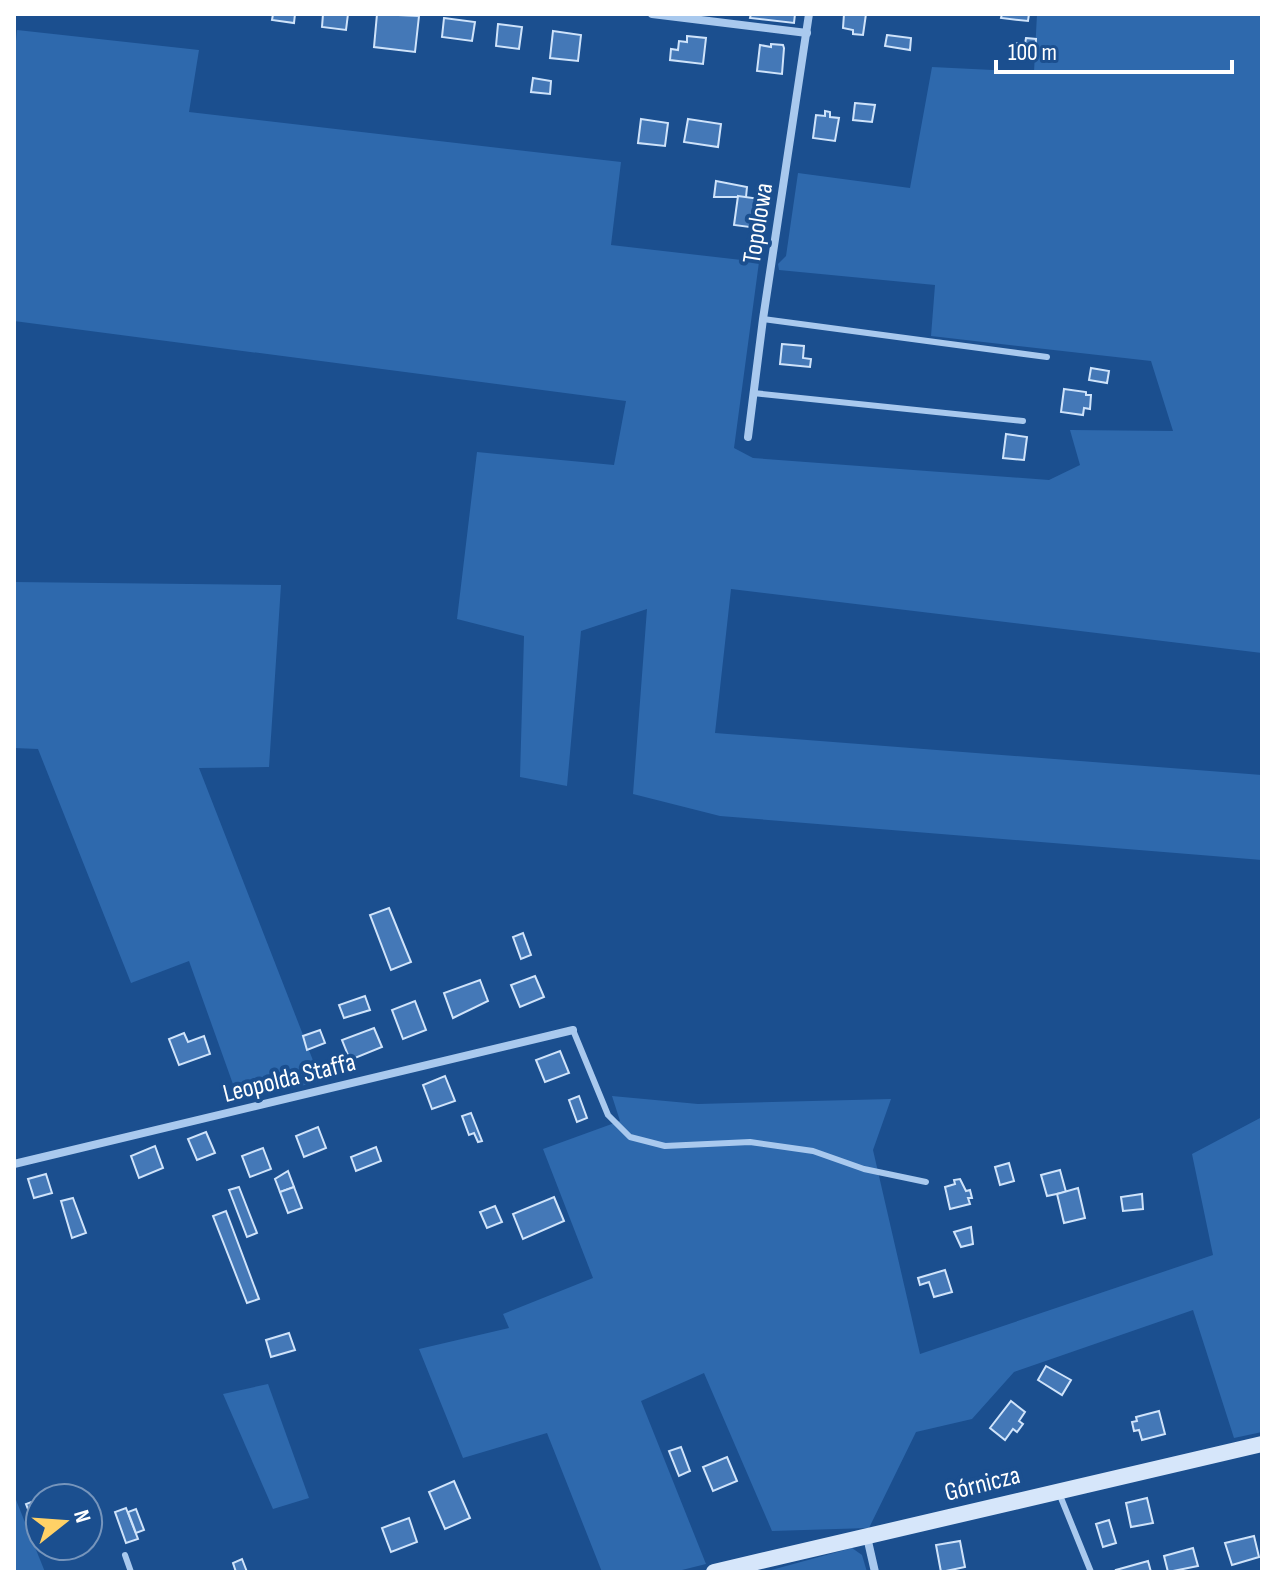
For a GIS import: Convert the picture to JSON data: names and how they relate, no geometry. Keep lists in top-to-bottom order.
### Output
{
  "streets": {
    "street": ["Topolowa", "Leopolda Staffa", "Górnicza"]
  },
  "scale_bar": "100 m",
  "north": "right"
}
